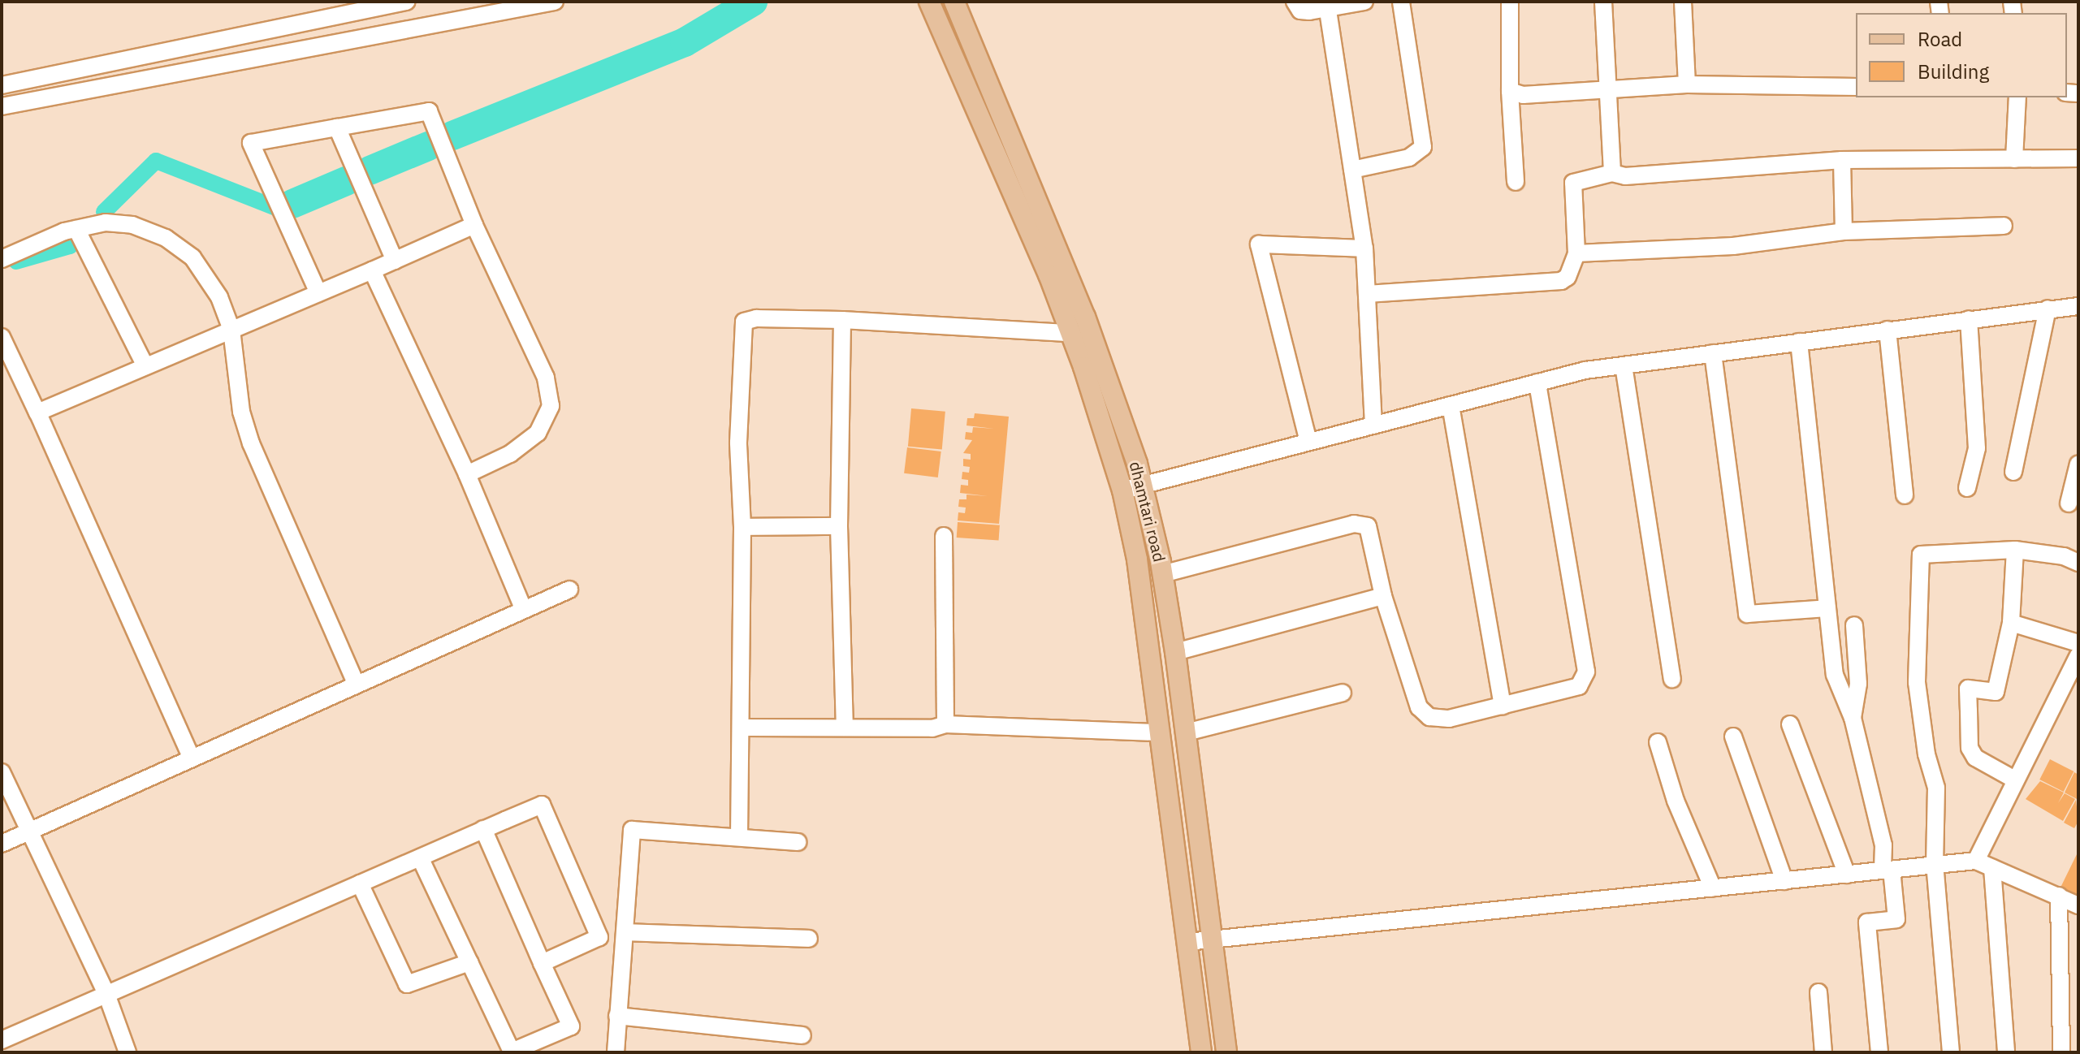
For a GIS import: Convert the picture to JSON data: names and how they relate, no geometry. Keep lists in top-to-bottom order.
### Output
{
  "streets": {
    "main road": ["dhamtari road"]
  },
  "legend": ["Road", "Building"]
}
